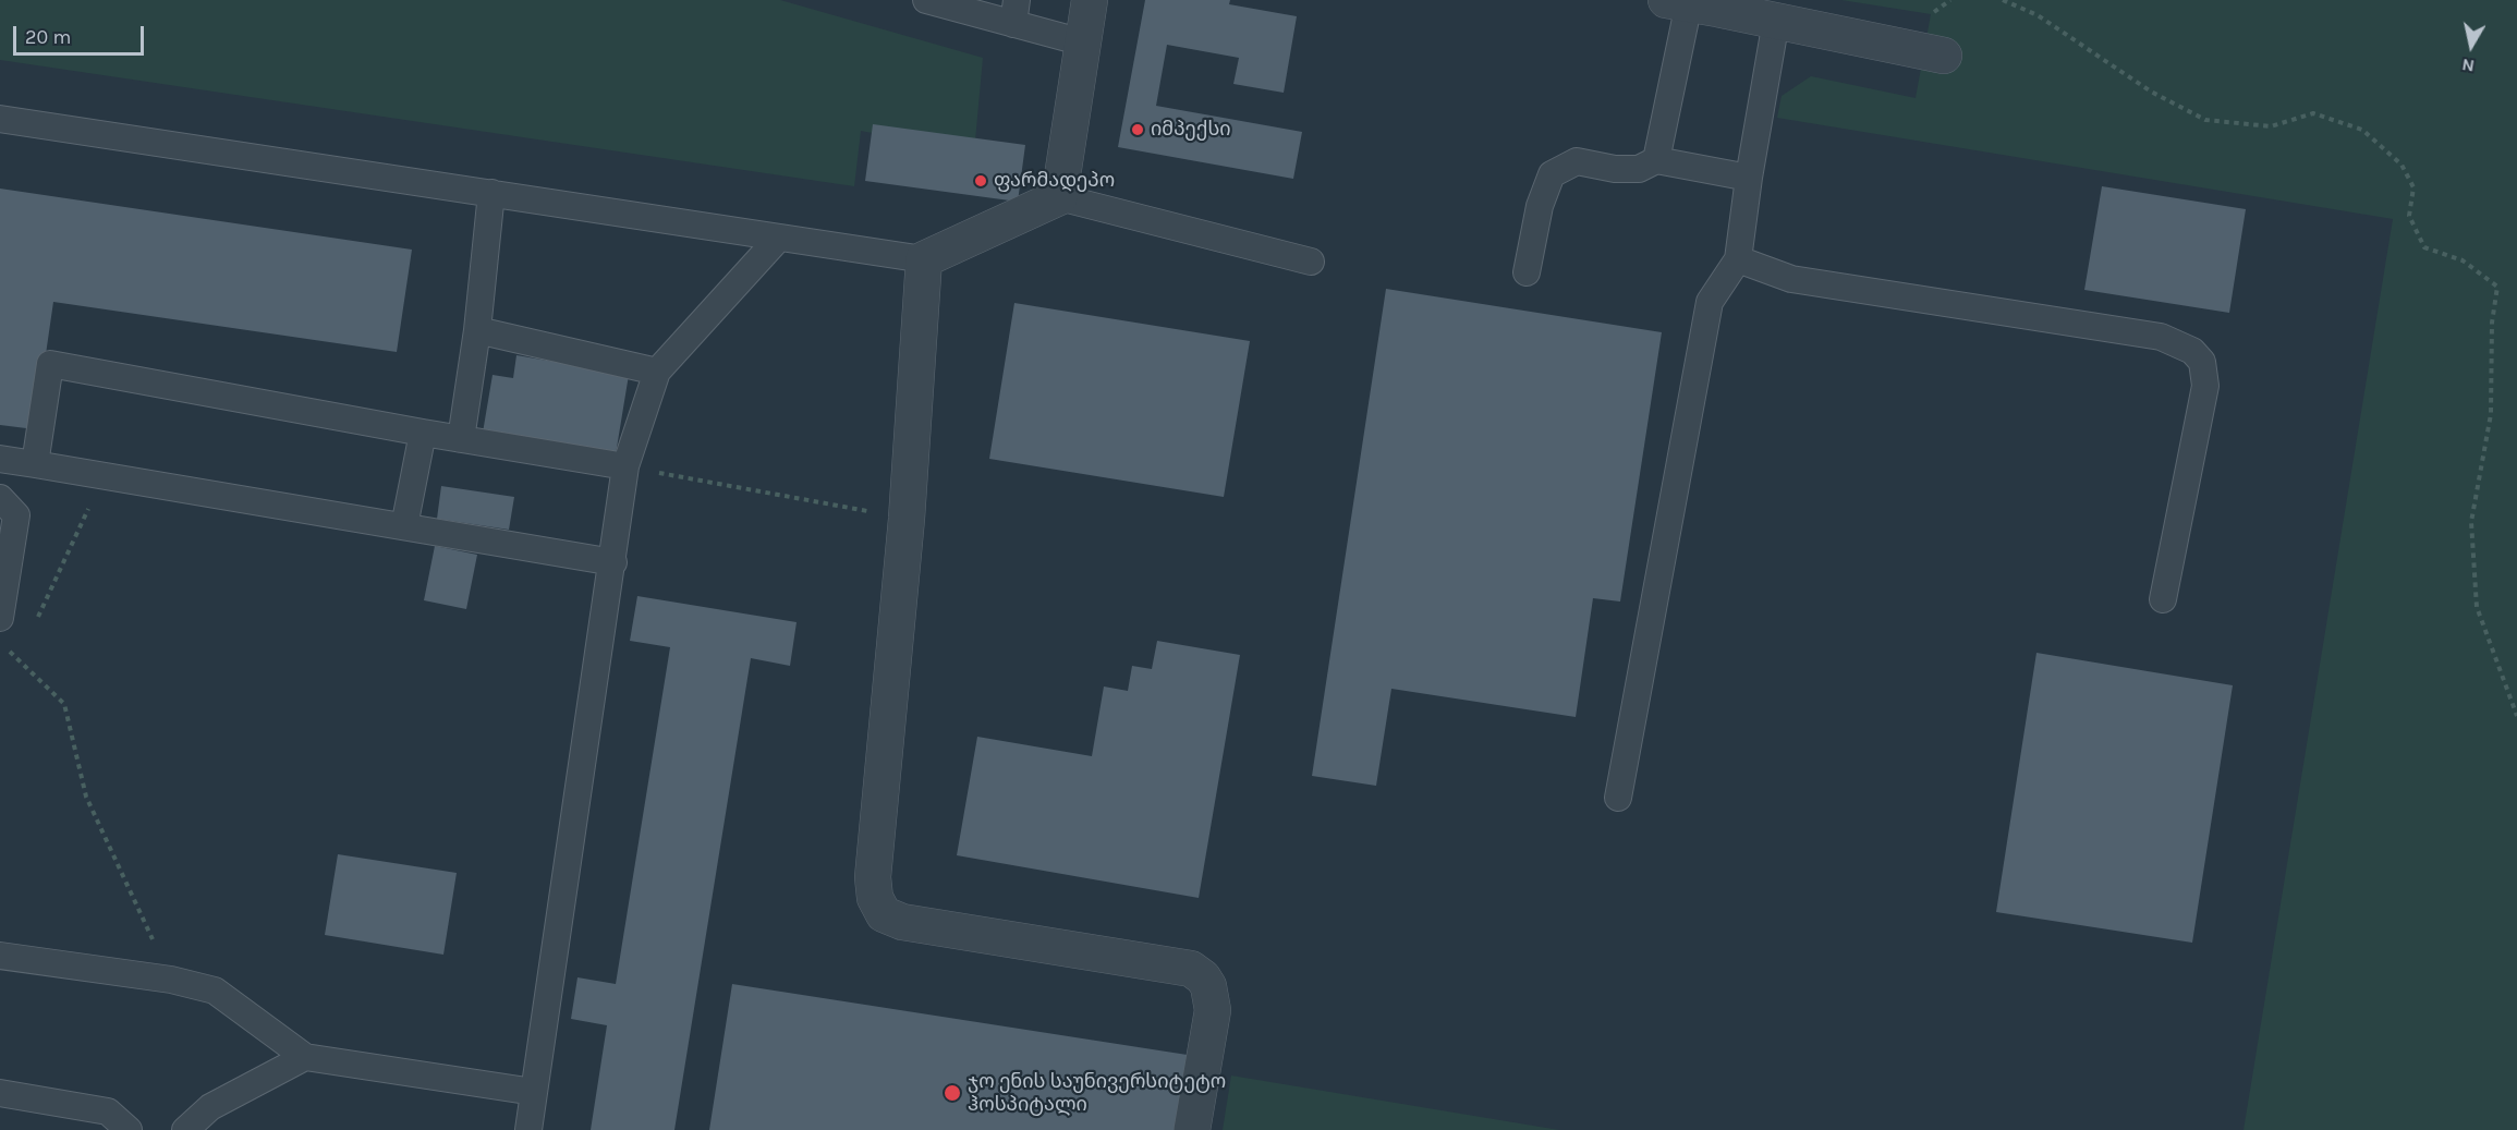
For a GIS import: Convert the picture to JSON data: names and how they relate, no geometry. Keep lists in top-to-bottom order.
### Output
{
  "places": ["იმპექსი", "ფარმადეპო", "ჯო ენის საუნივერსიტეტო ჰოსპიტალი"],
  "scale_bar": "20 m",
  "north": "bottom"
}
